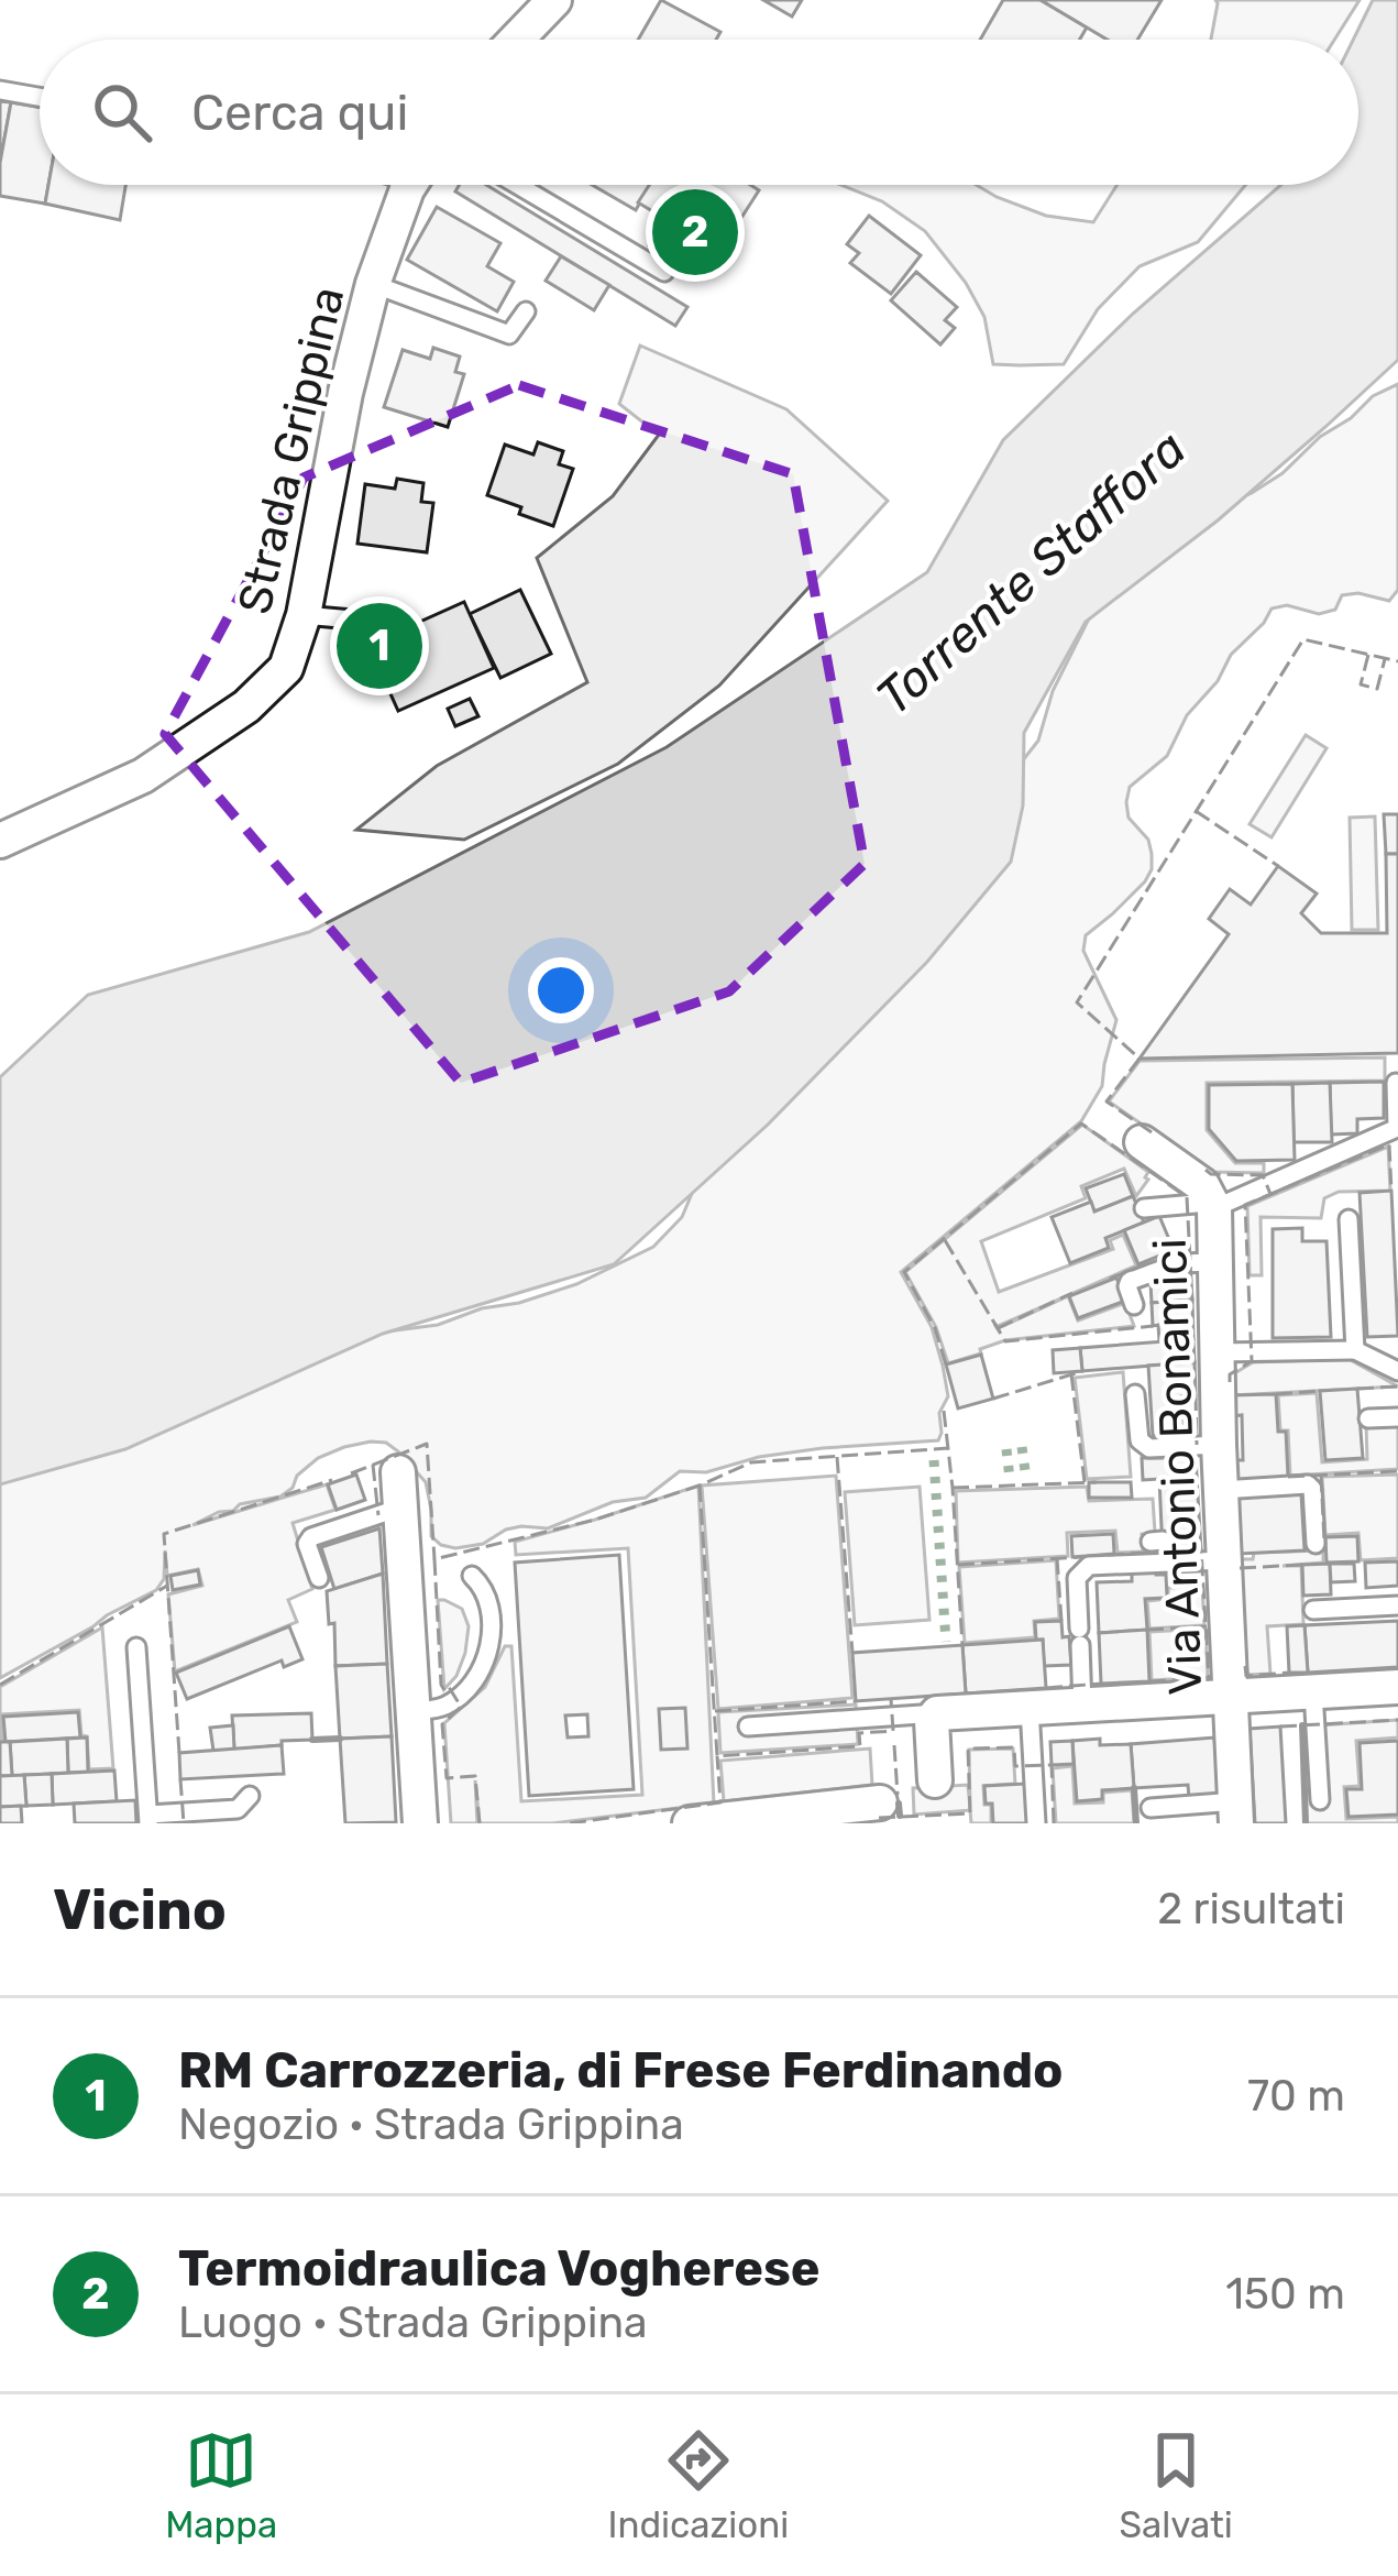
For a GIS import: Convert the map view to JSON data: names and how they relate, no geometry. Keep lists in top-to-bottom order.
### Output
{
  "streets": {
    "street": ["Strada Grippina", "Via Antonio Bonamici"]
  },
  "water": ["Torrente Staffora"],
  "page": {
    "search": "Cerca qui",
    "pins": ["2", "1"],
    "heading": ["Vicino", "2 risultati"],
    "list": [
      {
        "mark": "1",
        "name": "RM Carrozzeria, di Frese Ferdinando",
        "note": "Negozio · Strada Grippina",
        "value": "70 m"
      },
      {
        "mark": "2",
        "name": "Termoidraulica Vogherese",
        "note": "Luogo · Strada Grippina",
        "value": "150 m"
      }
    ],
    "nav": ["Mappa", "Indicazioni", "Salvati"]
  }
}
